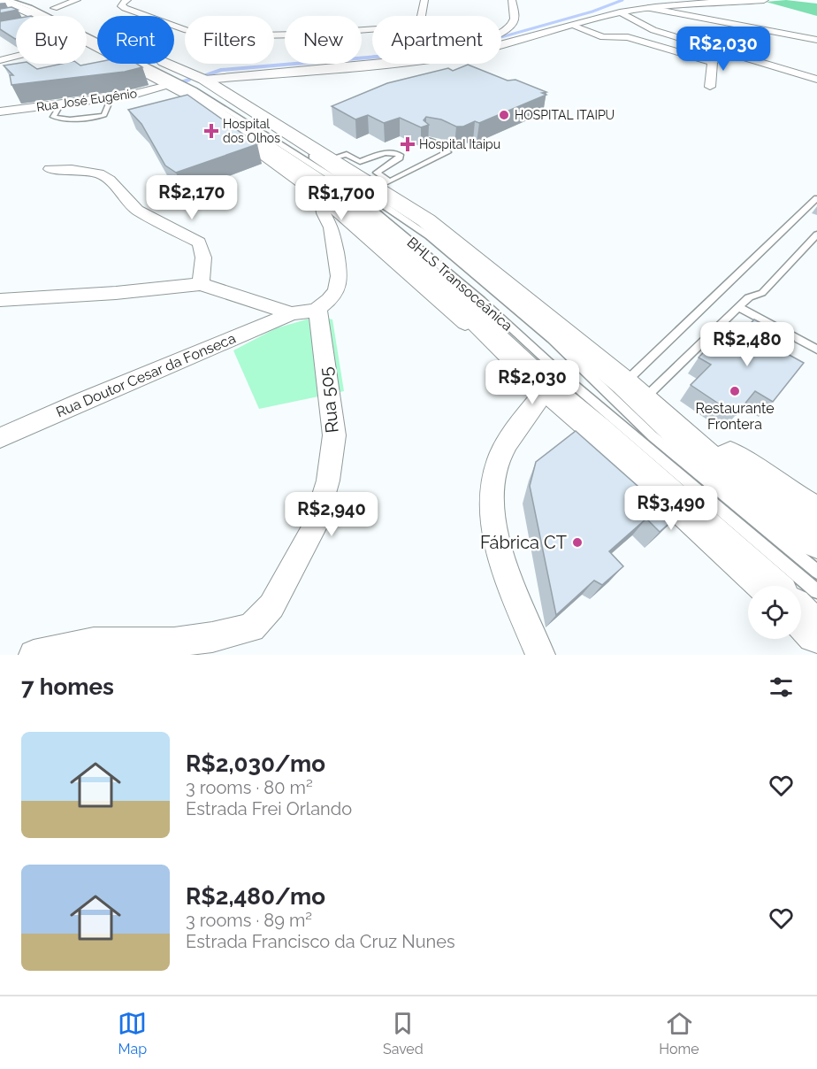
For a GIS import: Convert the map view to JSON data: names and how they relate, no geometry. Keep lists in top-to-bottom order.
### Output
{
  "streets": {
    "street": ["Rua José Eugênio", "Rua Doutor Cesar da Fonseca", "Rua 505"],
    "lane": ["BHLS Transoceânica"]
  },
  "crossings": [
    ["Rua José Eugênio", "BHLS Transoceânica"]
  ],
  "places": {
    "other": ["HOSPITAL ITAIPU", "Restaurante Frontera", "Fábrica CT"],
    "health": ["Hospital dos Olhos", "Hospital Itaipu"]
  },
  "page": {
    "chip": [
      "Buy",
      "Rent",
      "Filters",
      "New",
      "Apartment"
    ],
    "price": [
      "R$2,030",
      "R$2,170",
      "R$1,700",
      "R$2,480",
      "R$2,030",
      "R$3,490",
      "R$2,940"
    ],
    "heading": "7 homes",
    "list": [
      {
        "name": "R$2,030/mo",
        "note": "3 rooms · 80 m² · Estrada Frei Orlando"
      },
      {
        "name": "R$2,480/mo",
        "note": "3 rooms · 89 m² · Estrada Francisco da Cruz Nunes"
      }
    ],
    "tabs": ["Map", "Saved", "Home"]
  }
}
